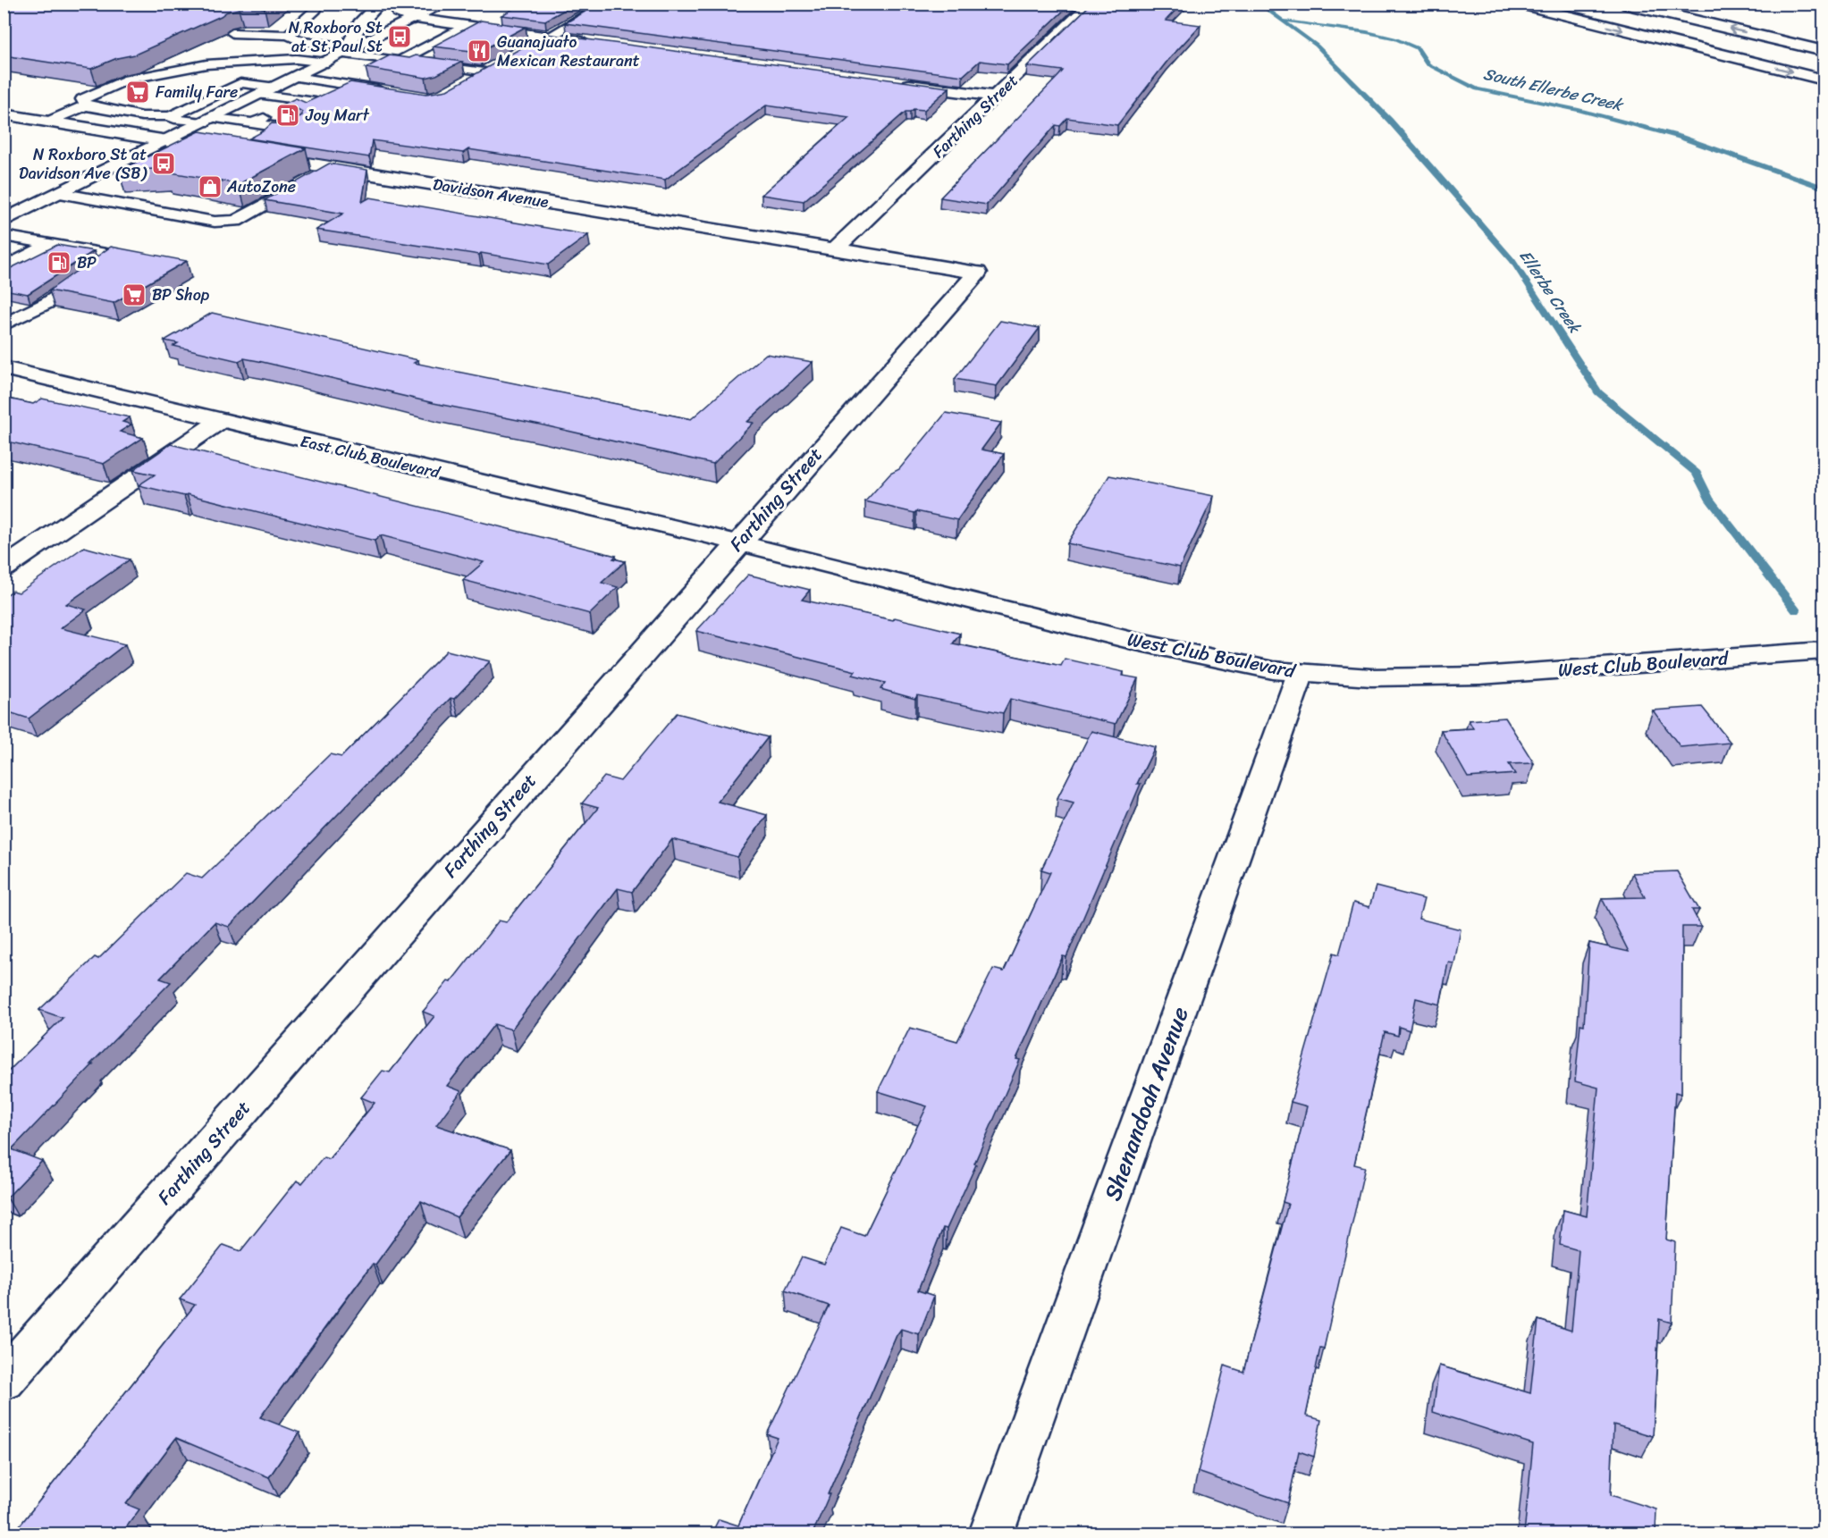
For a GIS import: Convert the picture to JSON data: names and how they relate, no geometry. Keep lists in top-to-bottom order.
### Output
{
  "streets": {
    "main road": [
      "Farthing Street",
      "Davidson Avenue",
      "East Club Boulevard",
      "West Club Boulevard",
      "Shenandoah Avenue"
    ]
  },
  "crossings": [
    ["Farthing Street", "Davidson Avenue"],
    ["Farthing Street", "East Club Boulevard"],
    ["Farthing Street", "West Club Boulevard"],
    ["East Club Boulevard", "West Club Boulevard"],
    ["West Club Boulevard", "Shenandoah Avenue"]
  ],
  "water": ["South Ellerbe Creek", "Ellerbe Creek"],
  "places": {
    "bus stop": ["N Roxboro St at St Paul St", "N Roxboro St at Davidson Ave (SB)"],
    "restaurant": ["Guanajuato Mexican Restaurant"],
    "supermarket": ["Family Fare", "BP Shop"],
    "fuel station": ["Joy Mart", "BP"],
    "shop": ["AutoZone"]
  }
}
